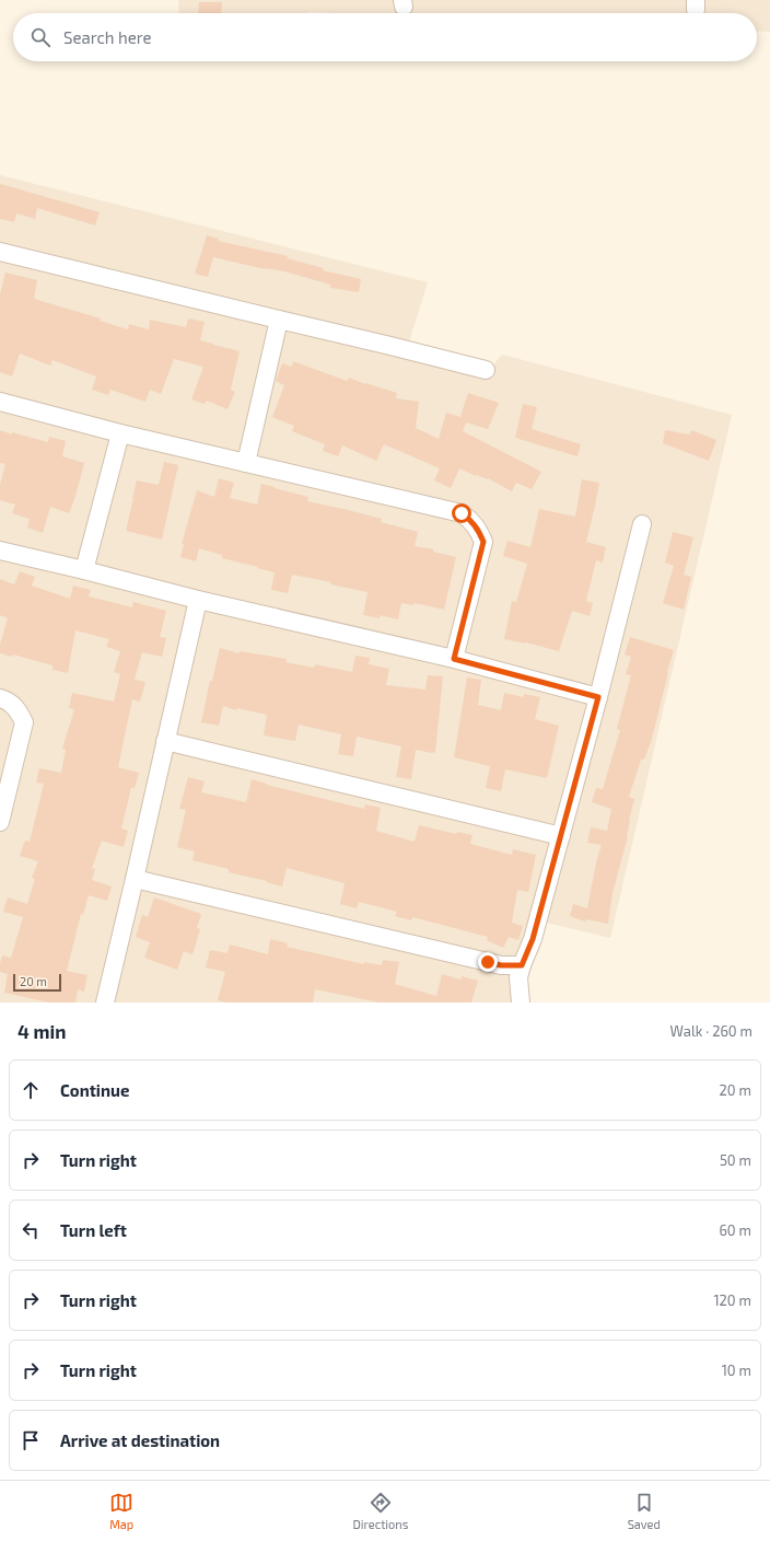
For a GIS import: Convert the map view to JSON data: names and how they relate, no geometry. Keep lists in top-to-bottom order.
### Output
{
  "scale_bar": "20 m",
  "page": {
    "search": "Search here",
    "scale": "20 m",
    "heading": ["4 min", "Walk · 260 m"],
    "list": [
      ["Continue", "20 m"],
      ["Turn right", "50 m"],
      ["Turn left", "60 m"],
      ["Turn right", "120 m"],
      ["Turn right", "10 m"],
      "Arrive at destination"
    ],
    "nav": ["Map", "Directions", "Saved"]
  }
}
